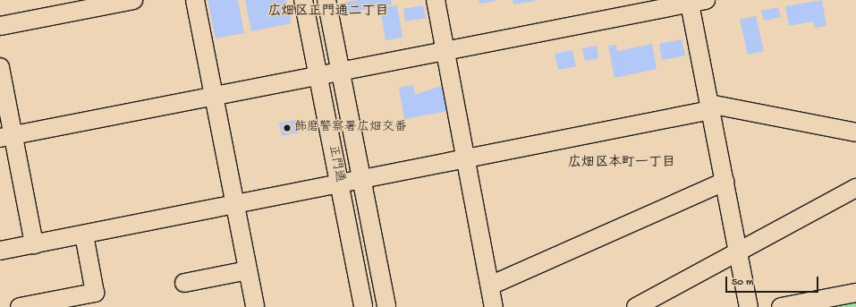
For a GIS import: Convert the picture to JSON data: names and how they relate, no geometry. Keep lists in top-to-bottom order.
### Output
{
  "streets": {
    "street": ["正門通"]
  },
  "districts": ["広畑区正門通二丁目", "広畑区本町一丁目"],
  "places": ["飾磨警察署広畑交番"],
  "scale_bar": "50 m"
}
